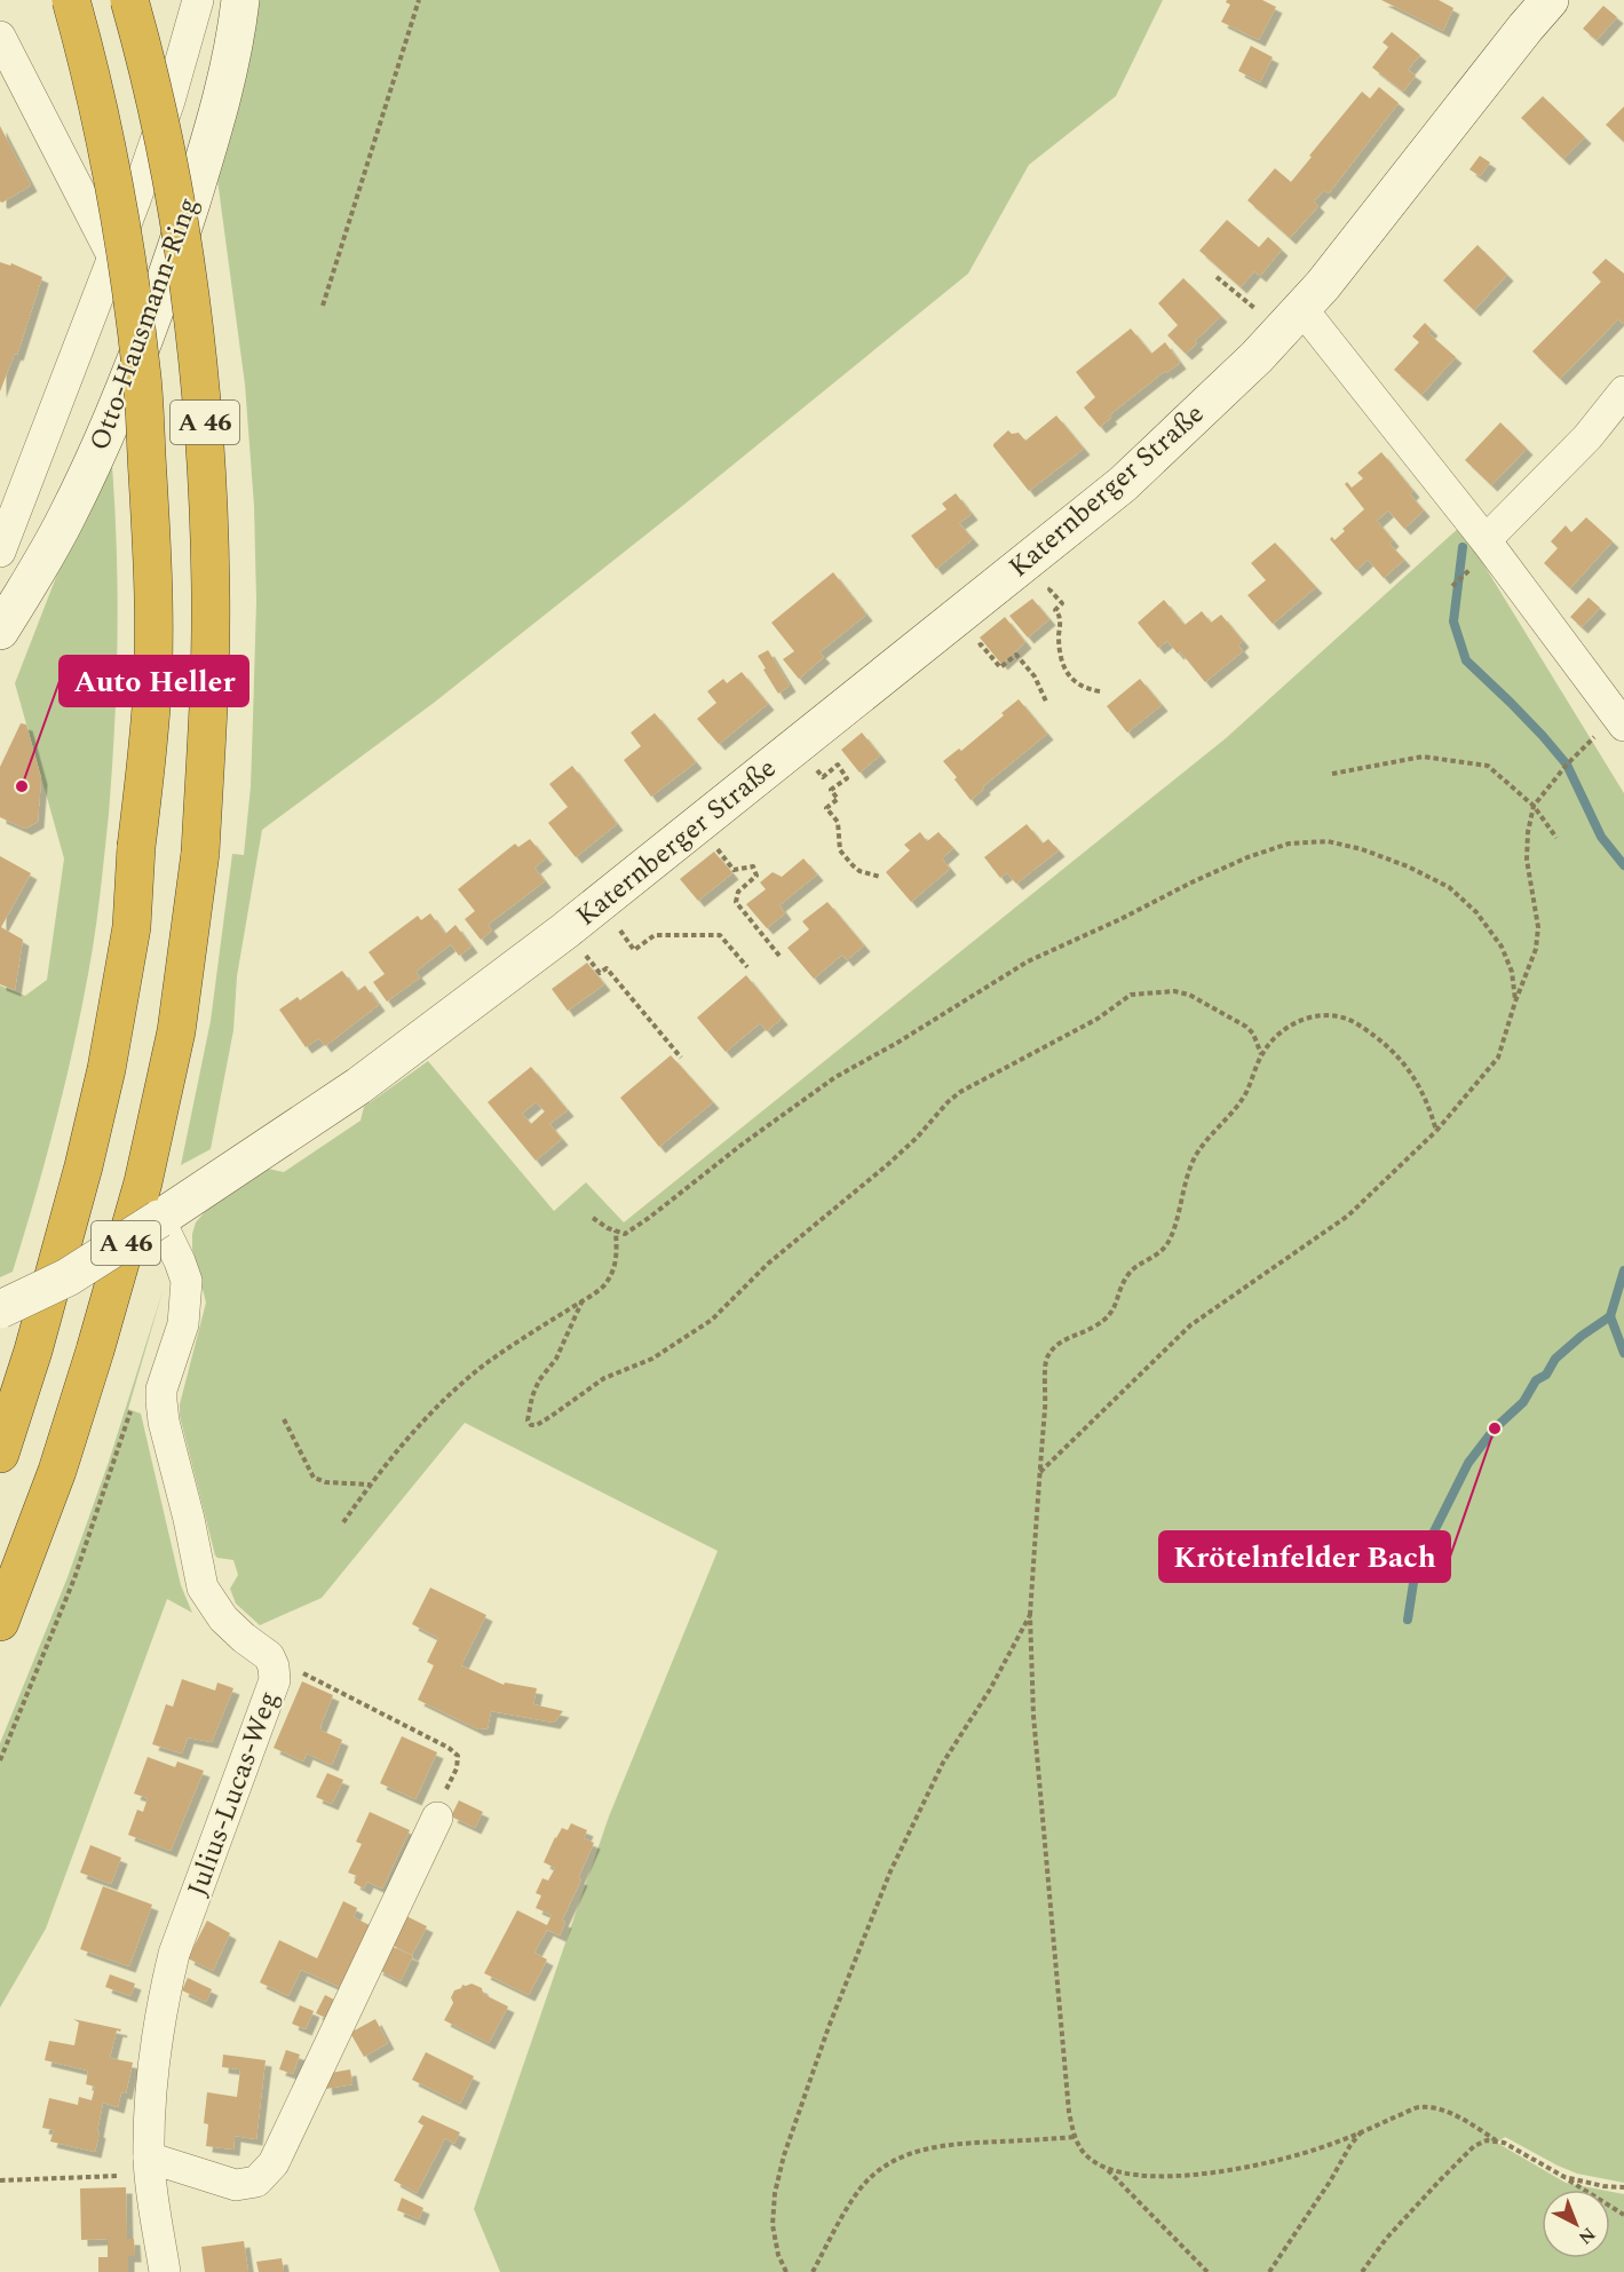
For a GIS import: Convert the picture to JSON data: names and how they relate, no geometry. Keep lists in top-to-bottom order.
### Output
{
  "streets": {
    "highway": ["A 46"],
    "street": ["Otto-Hausmann-Ring", "Katernberger Straße", "Julius-Lucas-Weg"]
  },
  "crossings": [
    ["Katernberger Straße", "Julius-Lucas-Weg"]
  ],
  "places": ["Auto Heller", "Krötelnfelder Bach"],
  "north": "bottom right"
}
